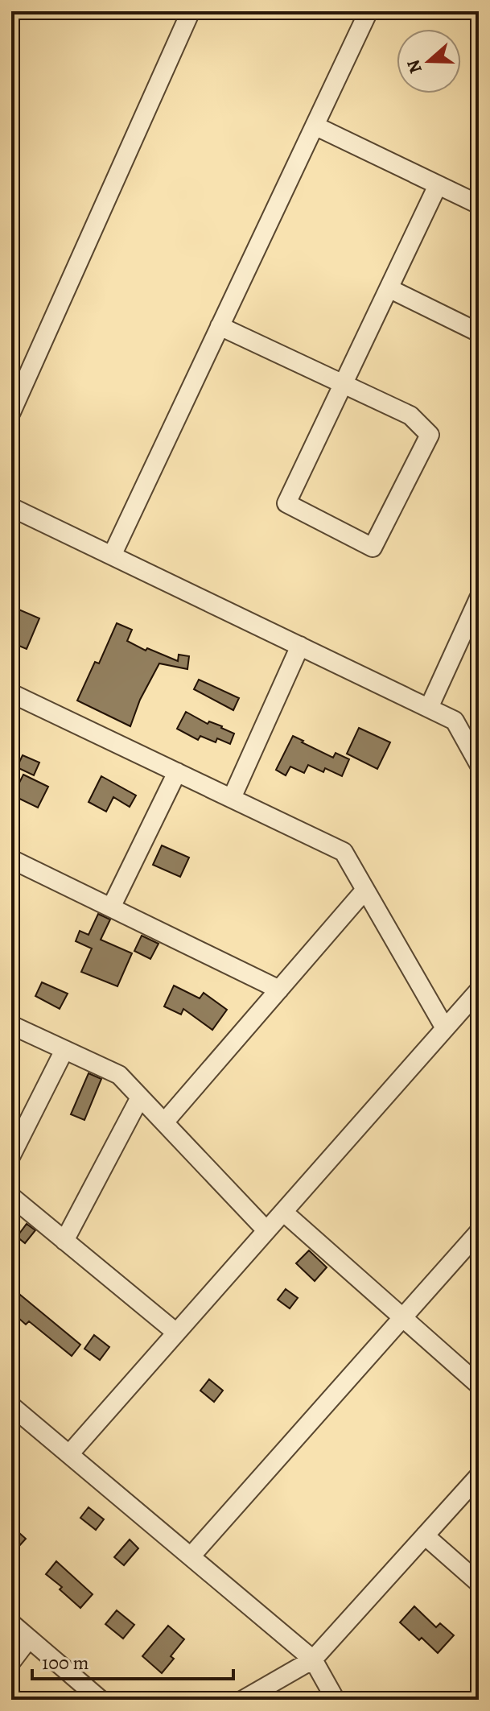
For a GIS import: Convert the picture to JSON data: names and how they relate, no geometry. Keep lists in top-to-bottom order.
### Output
{
  "scale_bar": "100 m",
  "north": "left"
}
